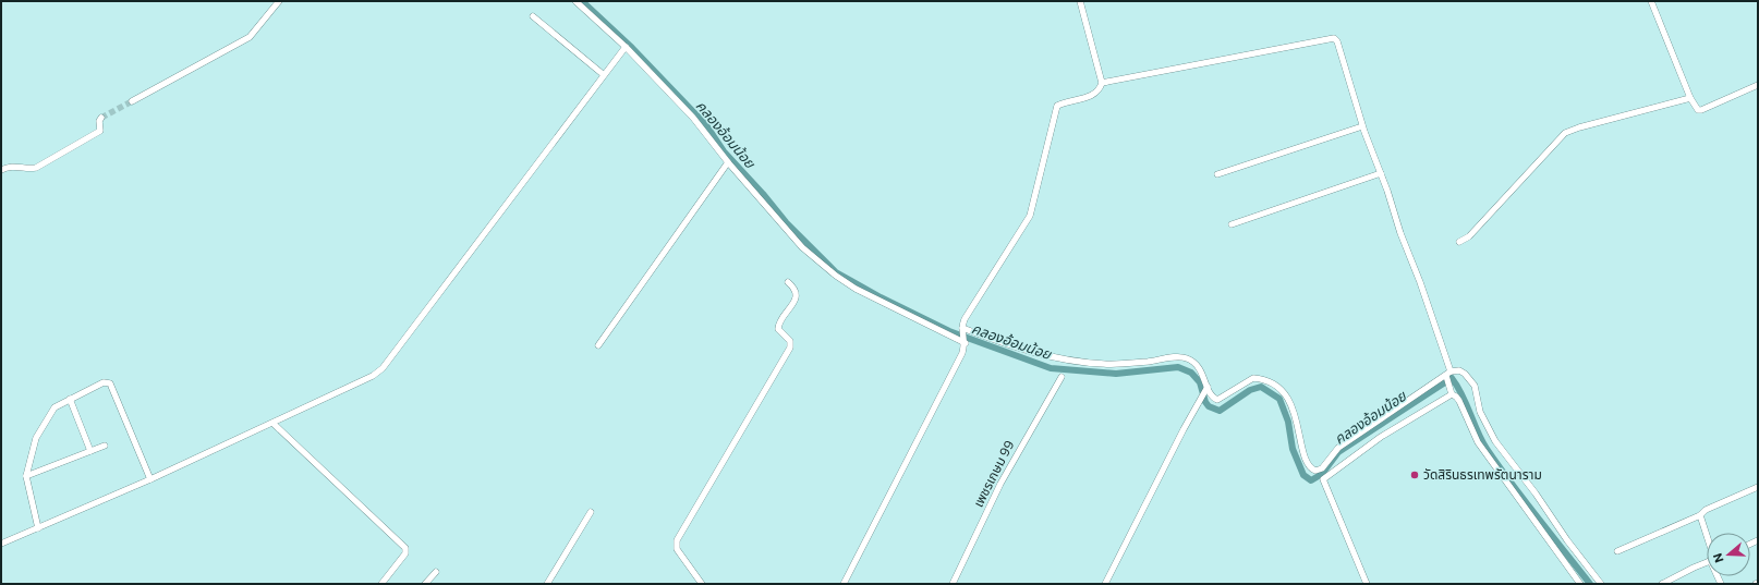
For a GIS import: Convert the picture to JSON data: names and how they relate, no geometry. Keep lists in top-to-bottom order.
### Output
{
  "streets": {
    "street": ["เพชรเกษม 99"]
  },
  "water": ["คลองอ้อมน้อย"],
  "places": ["วัดสิรินธรเทพรัตนาราม"],
  "north": "left"
}
